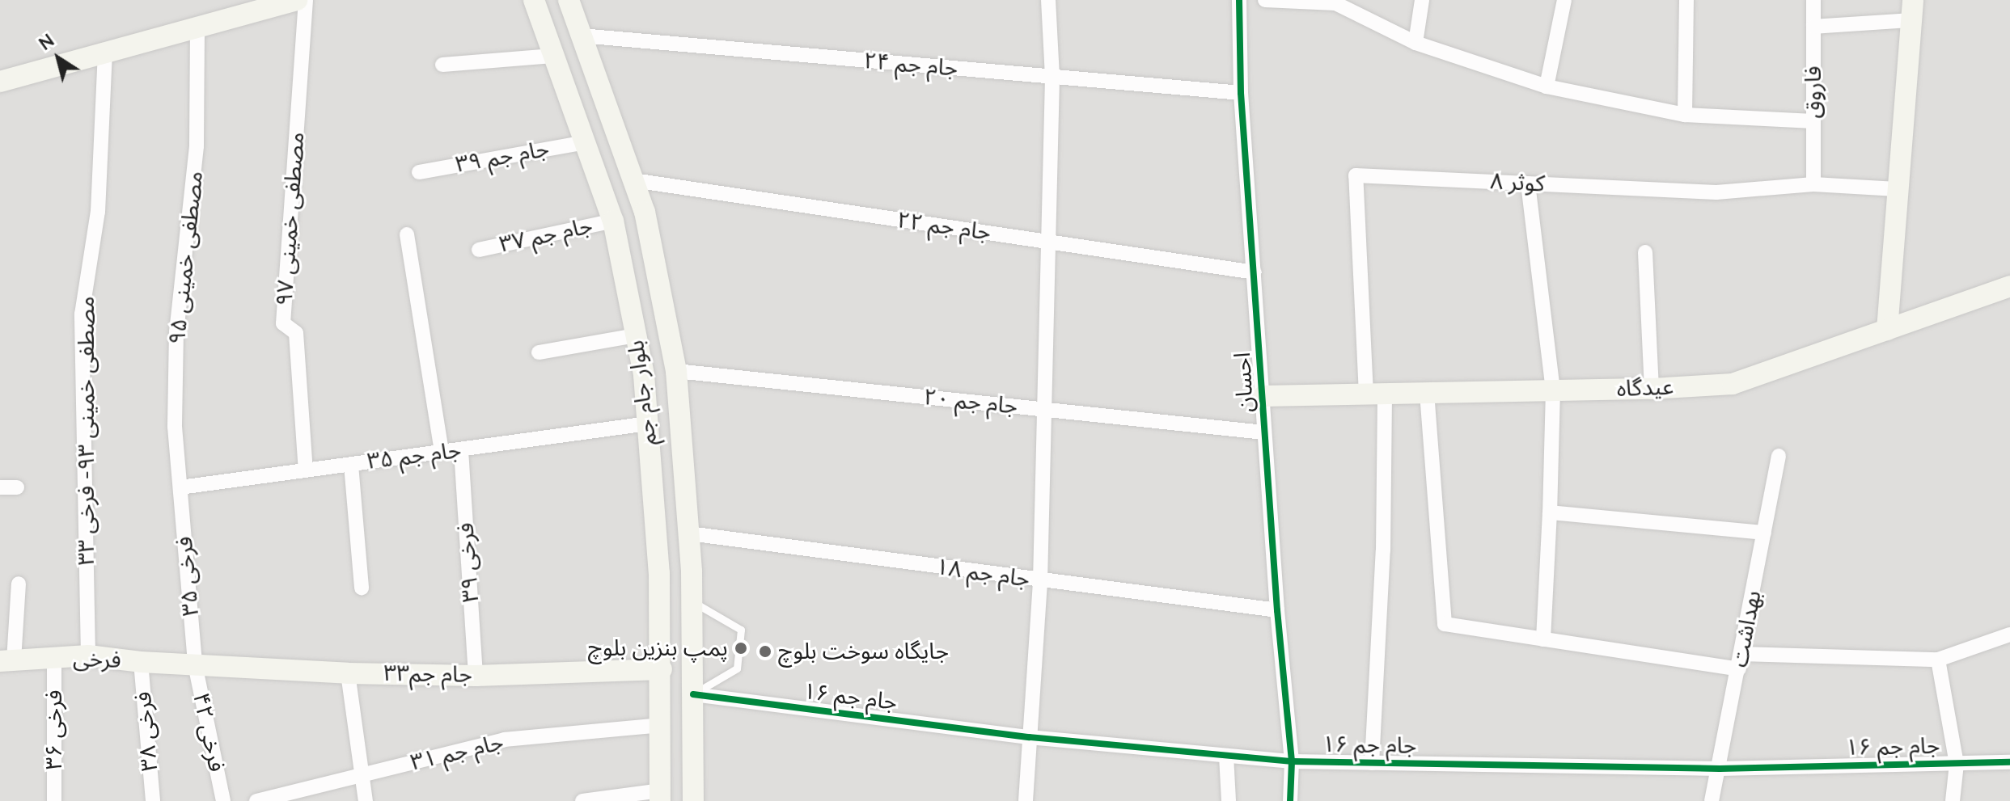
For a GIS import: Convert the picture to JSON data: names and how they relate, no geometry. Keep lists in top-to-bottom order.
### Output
{
  "streets": {
    "main road": [
      "عیدگاه",
      "بلوار جام جم",
      "فرخی",
      "جام جم۳۳"
    ],
    "street": [
      "جام جم ۲۴",
      "فاروق",
      "جام جم ۳۹",
      "کوثر ۸",
      "مصطفی خمینی ۹۷",
      "جام جم ۲۲",
      "جام جم ۳۷",
      "مصطفی خمینی ۹۵",
      "احسان",
      "جام جم ۲۰",
      "مصطفی خمینی ۹۳- فرخی ۳۳",
      "جام جم ۳۵",
      "فرخی ۳۹",
      "جام جم ۱۸",
      "فرخی ۳۵",
      "بهداشت",
      "جام جم ۱۶",
      "فرخی ۳۶",
      "فرخی ۳۸",
      "فرخی ۴۲",
      "جام جم ۳۱"
    ]
  },
  "crossings": [
    ["جام جم ۲۴", "احسان"],
    ["جام جم ۲۴", "بلوار جام جم"],
    ["فاروق", "کوثر ۸"],
    ["جام جم ۳۹", "بلوار جام جم"],
    ["کوثر ۸", "عیدگاه"],
    ["مصطفی خمینی ۹۷", "جام جم ۳۵"],
    ["جام جم ۲۲", "احسان"],
    ["جام جم ۲۲", "بلوار جام جم"],
    ["جام جم ۳۷", "بلوار جام جم"],
    ["مصطفی خمینی ۹۵", "جام جم ۳۵"],
    ["مصطفی خمینی ۹۵", "فرخی ۳۵"],
    ["احسان", "عیدگاه"],
    ["احسان", "جام جم ۲۰"],
    ["احسان", "جام جم ۱۸"],
    ["احسان", "جام جم ۱۶"],
    ["بلوار جام جم", "جام جم ۲۰"],
    ["بلوار جام جم", "جام جم ۳۵"],
    ["بلوار جام جم", "جام جم ۱۸"],
    ["بلوار جام جم", "جام جم۳۳"],
    ["بلوار جام جم", "جام جم ۱۶"],
    ["بلوار جام جم", "جام جم ۳۱"],
    ["مصطفی خمینی ۹۳- فرخی ۳۳", "فرخی"],
    ["جام جم ۳۵", "فرخی ۳۹"],
    ["جام جم ۳۵", "فرخی ۳۵"],
    ["فرخی ۳۹", "جام جم۳۳"],
    ["فرخی ۳۵", "فرخی"],
    ["فرخی ۳۵", "جام جم۳۳"],
    ["فرخی ۳۵", "فرخی ۴۲"],
    ["بهداشت", "جام جم ۱۶"],
    ["فرخی", "جام جم۳۳"],
    ["فرخی", "فرخی ۳۶"],
    ["فرخی", "فرخی ۳۸"],
    ["فرخی", "فرخی ۴۲"],
    ["جام جم۳۳", "فرخی ۴۲"]
  ],
  "places": ["پمپ بنزین بلوچ", "جایگاه سوخت بلوچ"],
  "north": "top left"
}
